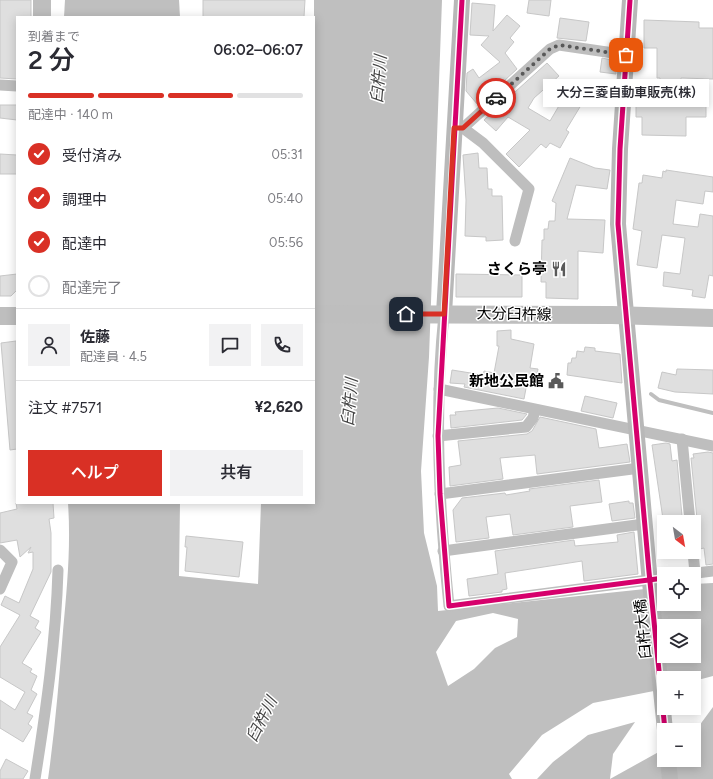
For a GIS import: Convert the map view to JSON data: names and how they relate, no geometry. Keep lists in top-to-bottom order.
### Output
{
  "streets": {
    "main road": ["大分臼杵線"],
    "street": ["臼杵大橋"]
  },
  "crossings": [
    ["大分臼杵線", "臼杵大橋"]
  ],
  "water": ["臼杵川"],
  "places": {
    "other": ["大分三菱自動車販売(株)"],
    "restaurant": ["さくら亭"],
    "public building": ["新地公民館"]
  },
  "north": "bottom right",
  "page": {
    "heading": ["2 分", "到着まで", "06:02–06:07"],
    "panel": [
      "佐藤",
      "配達員 · 4.5",
      "注文 #7571",
      "¥2,620"
    ],
    "bubble": "大分三菱自動車販売(株)",
    "bar": "配達中 · 140 m",
    "list": [
      ["受付済み", "05:31"],
      ["調理中", "05:40"],
      ["配達中", "05:56"],
      "配達完了"
    ],
    "buttons": ["ヘルプ", "共有"],
    "map_buttons": ["+", "−"]
  }
}
